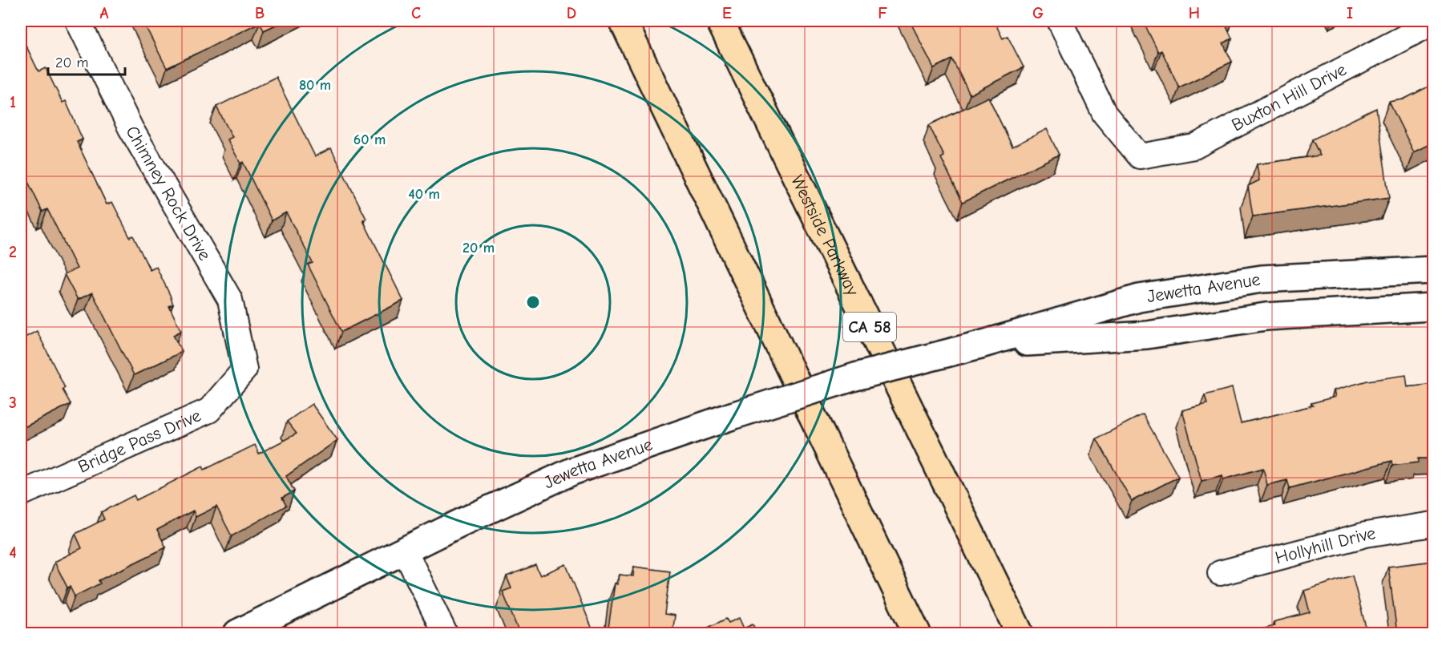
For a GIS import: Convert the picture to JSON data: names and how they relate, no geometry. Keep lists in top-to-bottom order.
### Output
{
  "streets": {
    "highway": ["Westside Parkway", "CA 58"],
    "street": [
      "Buxton Hill Drive",
      "Chimney Rock Drive",
      "Jewetta Avenue",
      "Bridge Pass Drive",
      "Hollyhill Drive"
    ]
  },
  "crossings": [
    ["Chimney Rock Drive", "Bridge Pass Drive"]
  ],
  "scale_bar": "20 m",
  "grid": {
    "columns": [
      "A",
      "B",
      "C",
      "D",
      "E",
      "F",
      "G",
      "H",
      "I"
    ],
    "rows": [
      "1",
      "2",
      "3",
      "4"
    ]
  },
  "rings": [
    "80 m",
    "60 m",
    "40 m",
    "20 m"
  ]
}
